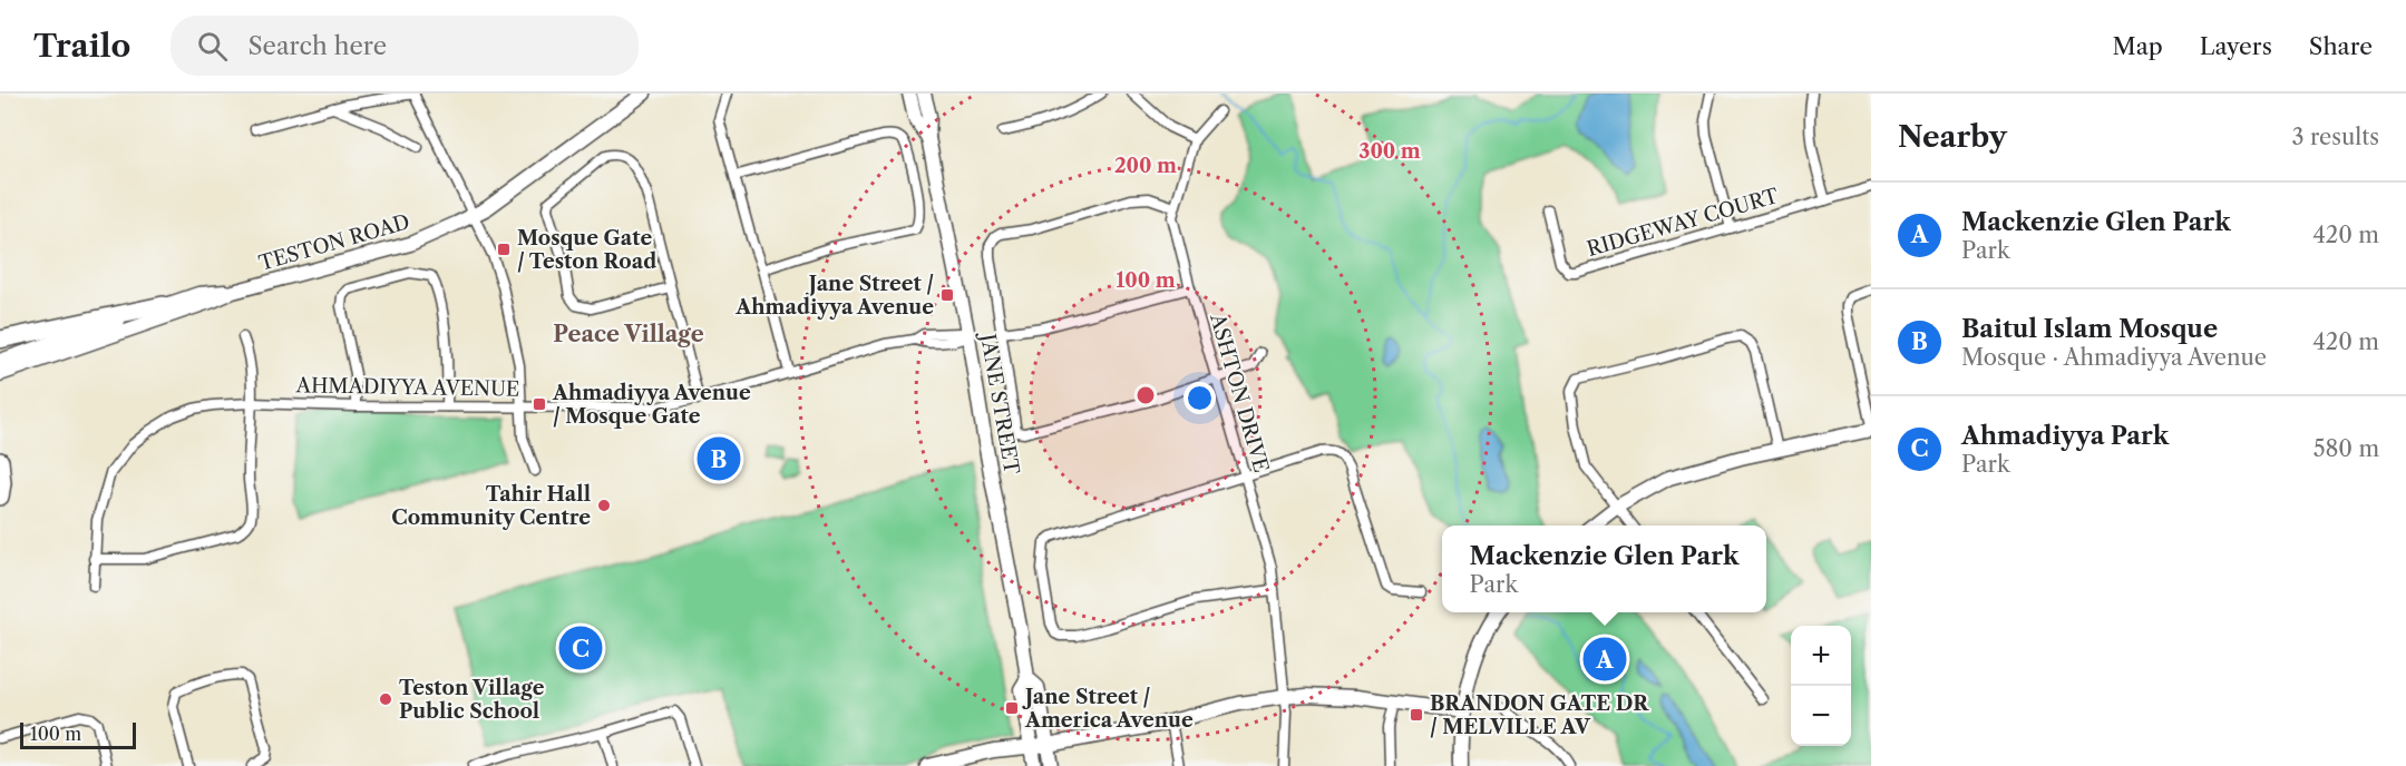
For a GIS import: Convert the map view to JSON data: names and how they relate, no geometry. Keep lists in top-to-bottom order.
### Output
{
  "streets": {
    "main road": ["TESTON ROAD", "JANE STREET"],
    "street": ["RIDGEWAY COURT", "AHMADIYYA AVENUE", "ASHTON DRIVE"]
  },
  "crossings": [
    ["AHMADIYYA AVENUE", "JANE STREET"]
  ],
  "districts": ["Peace Village"],
  "places": {
    "transit": [
      "Mosque Gate / Teston Road",
      "Jane Street / Ahmadiyya Avenue",
      "Ahmadiyya Avenue / Mosque Gate",
      "Jane Street / America Avenue",
      "BRANDON GATE DR / MELVILLE AV"
    ],
    "other": ["Tahir Hall Community Centre", "Teston Village Public School"]
  },
  "scale_bar": "100 m",
  "page": {
    "header": "Trailo",
    "search": "Search here",
    "nav": ["Map", "Layers", "Share"],
    "heading": ["Nearby", "3 results"],
    "list": [
      {
        "mark": "A",
        "name": "Mackenzie Glen Park",
        "note": "Park",
        "value": "420 m"
      },
      {
        "mark": "B",
        "name": "Baitul Islam Mosque",
        "note": "Mosque · Ahmadiyya Avenue",
        "value": "420 m"
      },
      {
        "mark": "C",
        "name": "Ahmadiyya Park",
        "note": "Park",
        "value": "580 m"
      }
    ],
    "pins": ["B", "C", "A"],
    "popup": ["Mackenzie Glen Park", "Park"],
    "map_buttons": ["+", "−"],
    "scale": "100 m"
  },
  "rings": ["300 m", "200 m", "100 m"]
}
